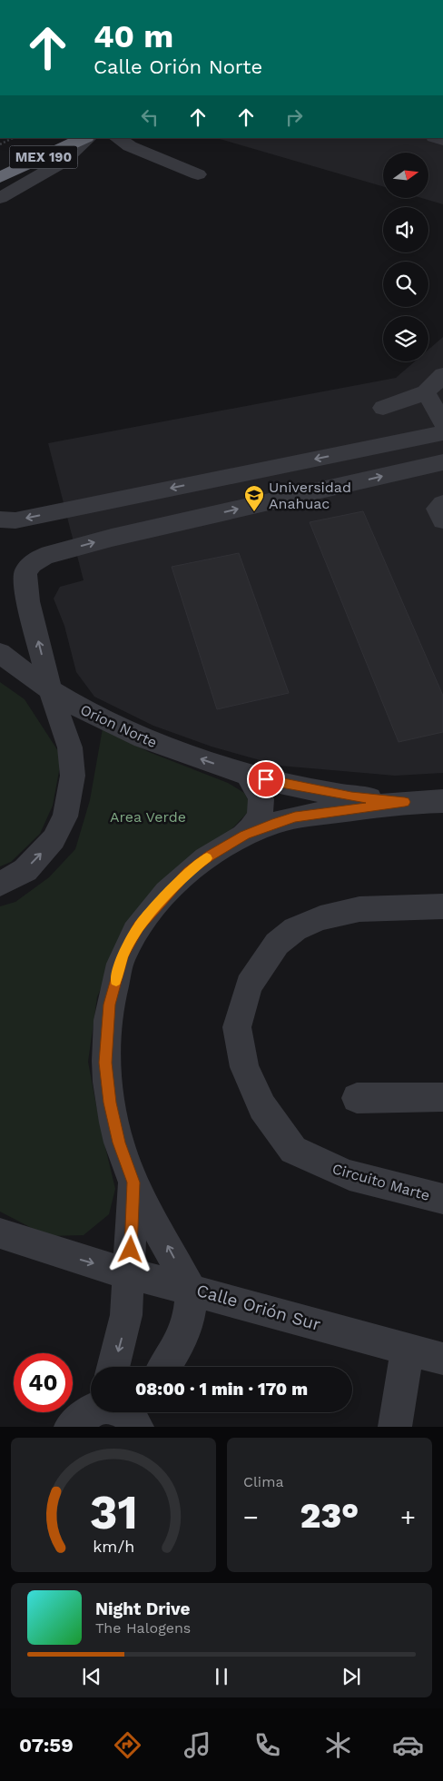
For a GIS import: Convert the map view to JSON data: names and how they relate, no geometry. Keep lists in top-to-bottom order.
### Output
{
  "streets": {
    "highway": ["MEX 190"],
    "street": ["Orion Norte", "Circuito Marte", "Calle Orión Sur"]
  },
  "one_way": ["Orion Norte"],
  "parks": ["Area Verde"],
  "places": {
    "school or university": ["Universidad Anahuac"]
  },
  "north": "right",
  "page": {
    "turn": ["40 m", "Calle Orión Norte"],
    "limit": "40",
    "trip": "08:00 · 1 min · 170 m",
    "tile": "Clima",
    "heat": ["−", "23°", "+"],
    "song": ["Night Drive", "The Halogens"],
    "tabs": "07:59",
    "gauge": ["31", "km/h"]
  }
}
